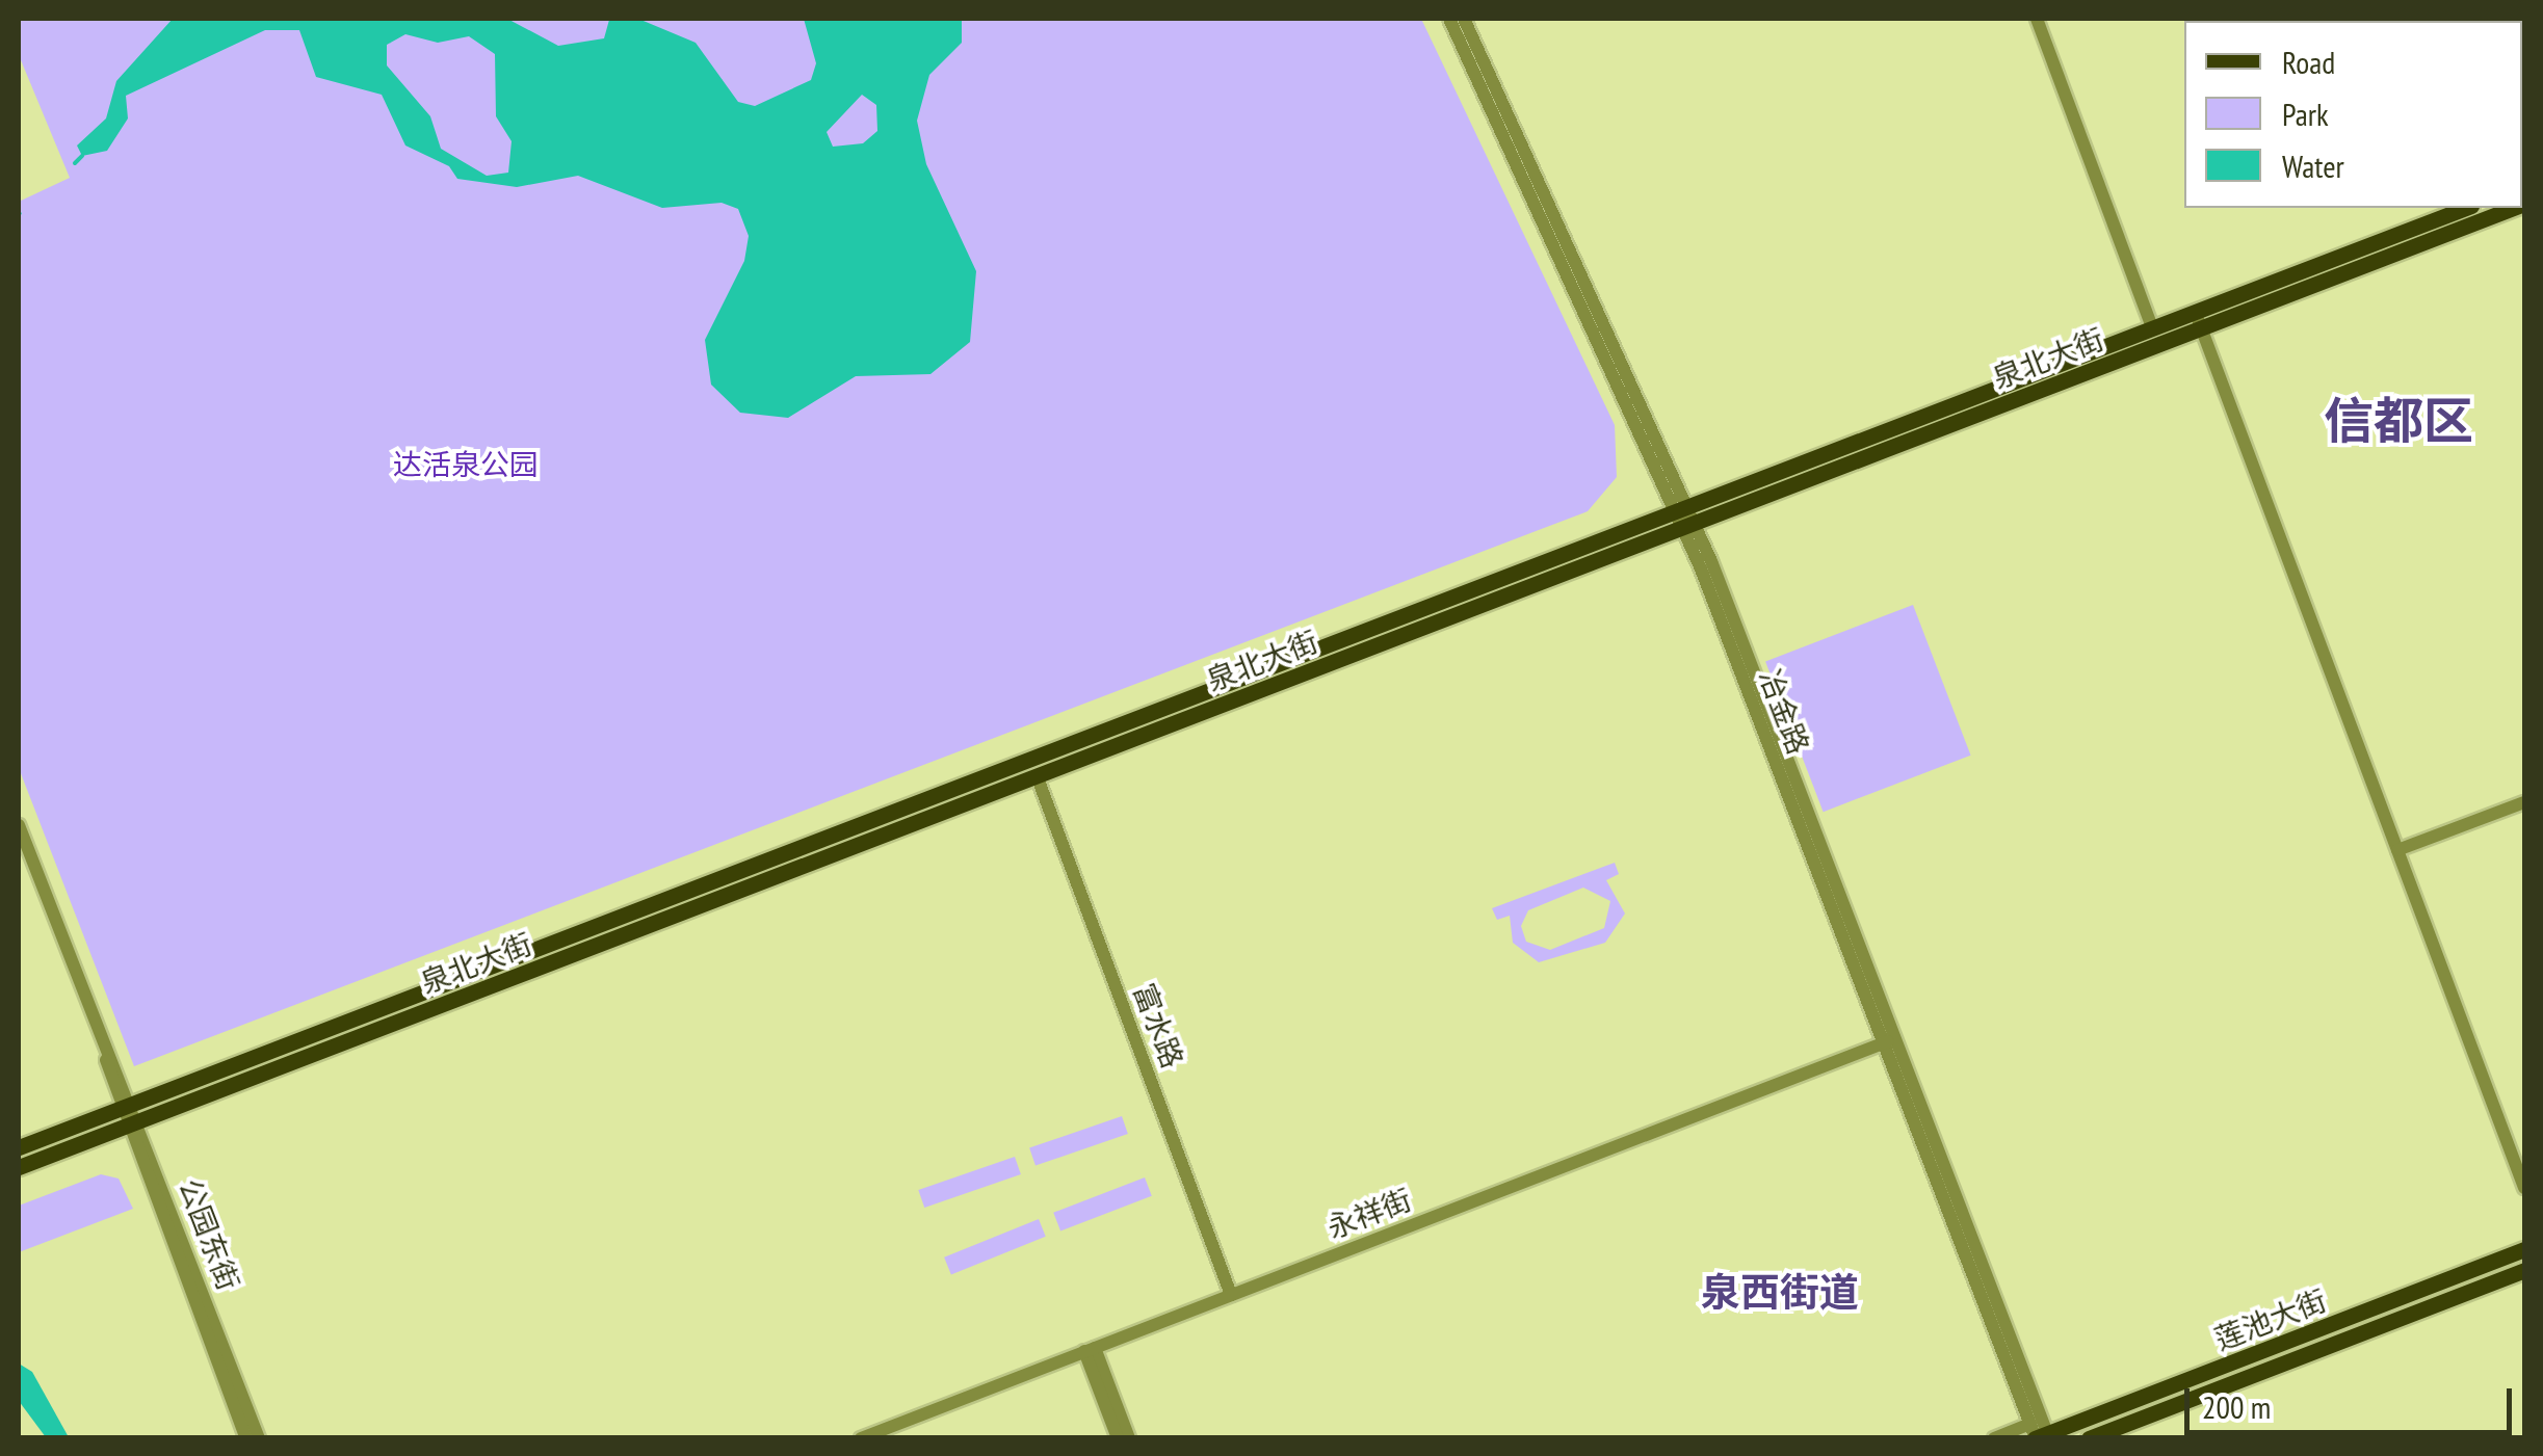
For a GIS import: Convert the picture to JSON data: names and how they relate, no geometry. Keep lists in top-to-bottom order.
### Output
{
  "streets": {
    "main road": ["泉北大街", "莲池大街"],
    "street": [
      "冶金路",
      "富水路",
      "永祥街",
      "公园东街"
    ]
  },
  "crossings": [
    ["泉北大街", "冶金路"],
    ["泉北大街", "富水路"],
    ["泉北大街", "公园东街"],
    ["冶金路", "永祥街"],
    ["冶金路", "莲池大街"],
    ["富水路", "永祥街"]
  ],
  "districts": ["信都区", "泉西街道"],
  "parks": ["达活泉公园"],
  "legend": ["Road", "Park", "Water"],
  "scale_bar": "200 m"
}
